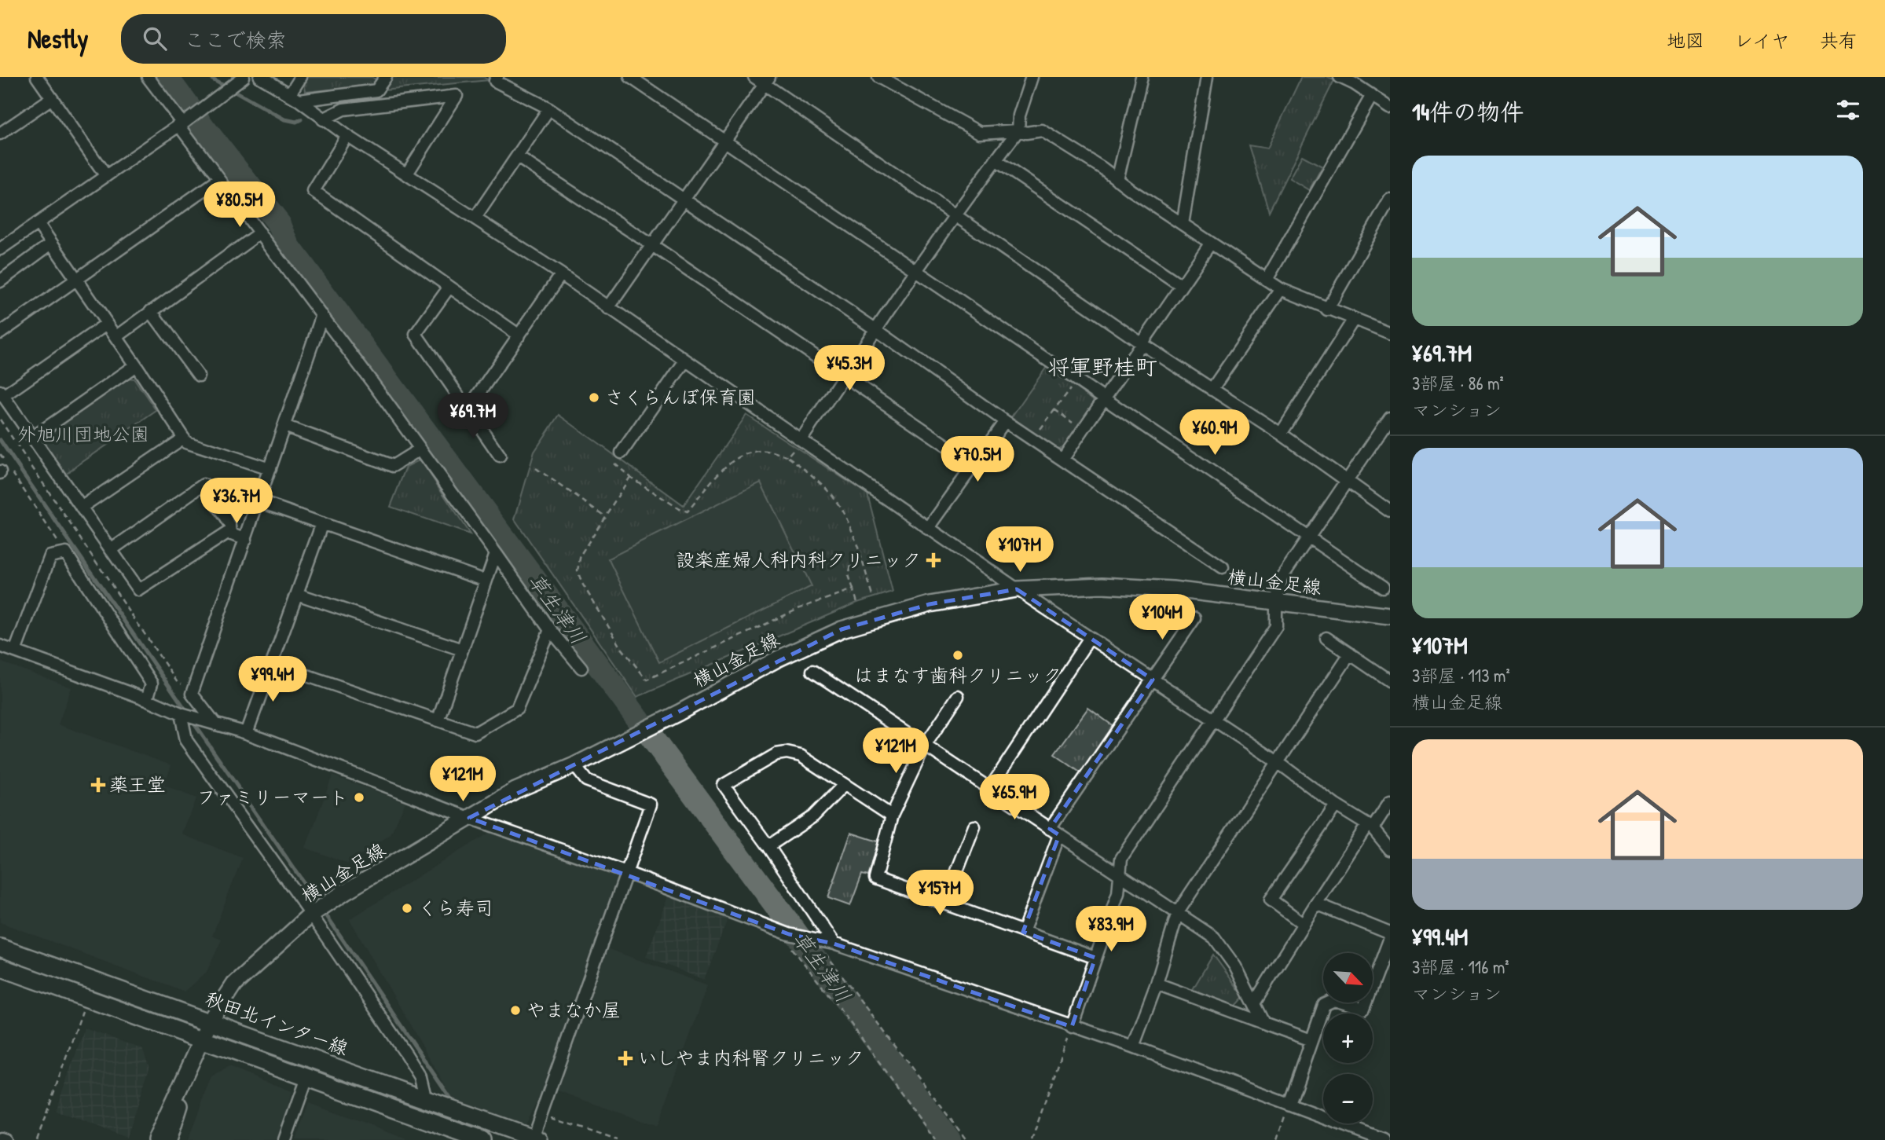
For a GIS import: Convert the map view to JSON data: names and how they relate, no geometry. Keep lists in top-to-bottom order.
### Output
{
  "streets": {
    "main road": ["秋田北インター線"],
    "street": ["横山金足線"]
  },
  "crossings": [
    ["横山金足線", "秋田北インター線"]
  ],
  "districts": ["将軍野桂町"],
  "water": ["草生津川"],
  "parks": ["外旭川団地公園"],
  "places": {
    "other": [
      "さくらんぼ保育園",
      "はまなす歯科クリニック",
      "ファミリーマート",
      "くら寿司",
      "やまなか屋"
    ],
    "health": ["設楽産婦人科内科クリニック", "薬王堂", "いしやま内科腎クリニック"]
  },
  "north": "bottom right",
  "page": {
    "header": "Nestly",
    "search": "ここで検索",
    "nav": ["地図", "レイヤ", "共有"],
    "heading": "14件の物件",
    "list": [
      {
        "name": "¥69.7M",
        "note": "3部屋 · 86 m² · マンション"
      },
      {
        "name": "¥107M",
        "note": "3部屋 · 113 m² · 横山金足線"
      },
      {
        "name": "¥99.4M",
        "note": "3部屋 · 116 m² · マンション"
      }
    ],
    "price": [
      "¥80.5M",
      "¥45.3M",
      "¥69.7M",
      "¥60.9M",
      "¥70.5M",
      "¥36.7M",
      "¥107M",
      "¥104M",
      "¥99.4M",
      "¥121M",
      "¥121M",
      "¥65.9M",
      "¥157M",
      "¥83.9M"
    ],
    "map_buttons": ["+", "−"]
  }
}
